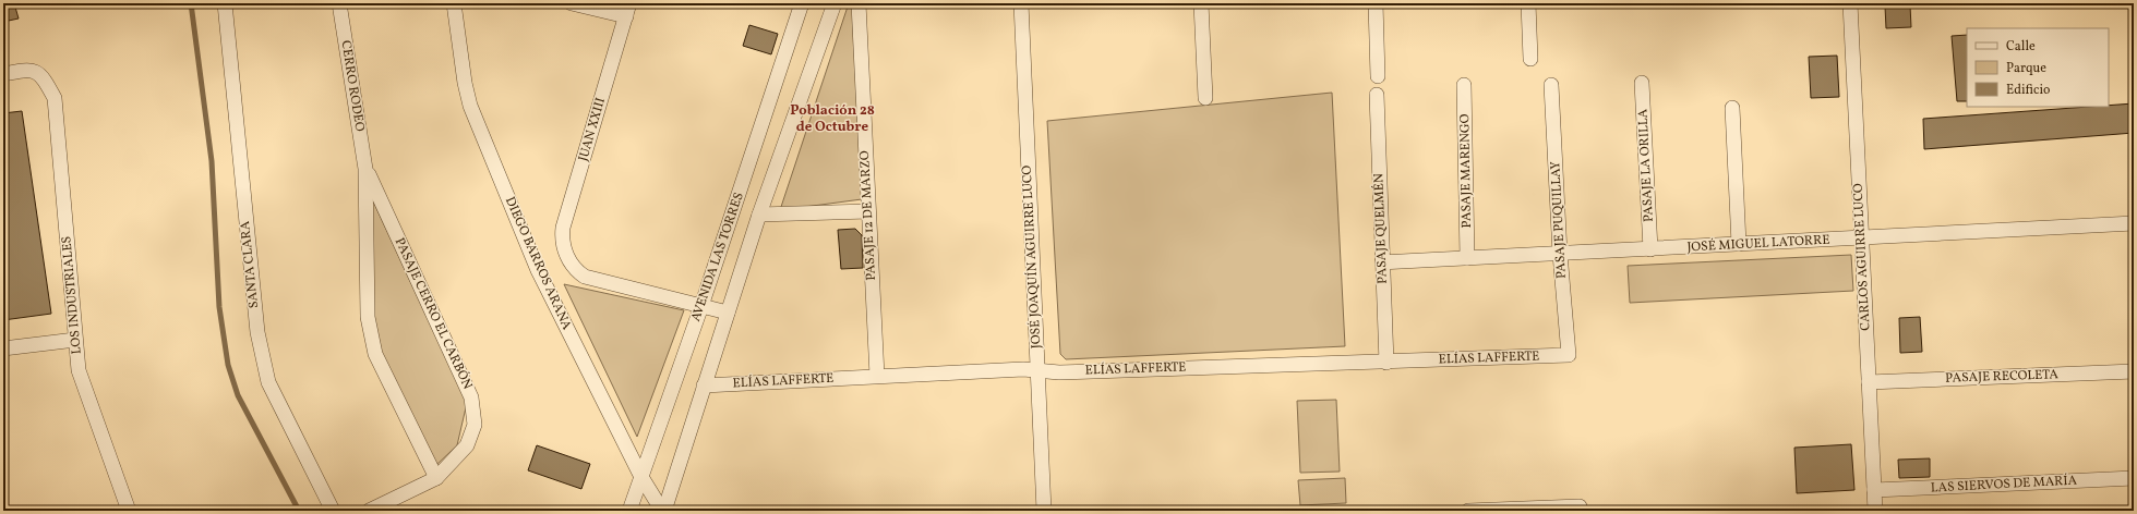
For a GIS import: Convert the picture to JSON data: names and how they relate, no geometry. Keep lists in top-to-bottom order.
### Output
{
  "streets": {
    "street": [
      "CERRO RODEO",
      "JUAN XXIII",
      "PASAJE LA ORILLA",
      "PASAJE MARENGO",
      "PASAJE 12 DE MARZO",
      "PASAJE PUQUILLAY",
      "PASAJE QUELMÉN",
      "JOSÉ MIGUEL LATORRE",
      "AVENIDA LAS TORRES",
      "JOSÉ JOAQUÍN AGUIRRE LUCO",
      "CARLOS AGUIRRE LUCO",
      "DIEGO BARROS ARANA",
      "SANTA CLARA",
      "LOS INDUSTRIALES",
      "PASAJE CERRO EL CARBÓN",
      "ELÍAS LAFFERTE",
      "PASAJE RECOLETA",
      "LAS SIERVOS DE MARÍA"
    ]
  },
  "crossings": [
    ["CERRO RODEO", "PASAJE CERRO EL CARBÓN"],
    ["JUAN XXIII", "AVENIDA LAS TORRES"],
    ["PASAJE LA ORILLA", "JOSÉ MIGUEL LATORRE"],
    ["PASAJE MARENGO", "JOSÉ MIGUEL LATORRE"],
    ["PASAJE 12 DE MARZO", "ELÍAS LAFFERTE"],
    ["PASAJE PUQUILLAY", "JOSÉ MIGUEL LATORRE"],
    ["PASAJE PUQUILLAY", "ELÍAS LAFFERTE"],
    ["PASAJE QUELMÉN", "JOSÉ MIGUEL LATORRE"],
    ["PASAJE QUELMÉN", "ELÍAS LAFFERTE"],
    ["JOSÉ MIGUEL LATORRE", "CARLOS AGUIRRE LUCO"],
    ["AVENIDA LAS TORRES", "DIEGO BARROS ARANA"],
    ["AVENIDA LAS TORRES", "ELÍAS LAFFERTE"],
    ["JOSÉ JOAQUÍN AGUIRRE LUCO", "ELÍAS LAFFERTE"],
    ["CARLOS AGUIRRE LUCO", "PASAJE RECOLETA"],
    ["CARLOS AGUIRRE LUCO", "LAS SIERVOS DE MARÍA"]
  ],
  "districts": ["Población 28 de Octubre"],
  "legend": ["Calle", "Parque", "Edificio"]
}
